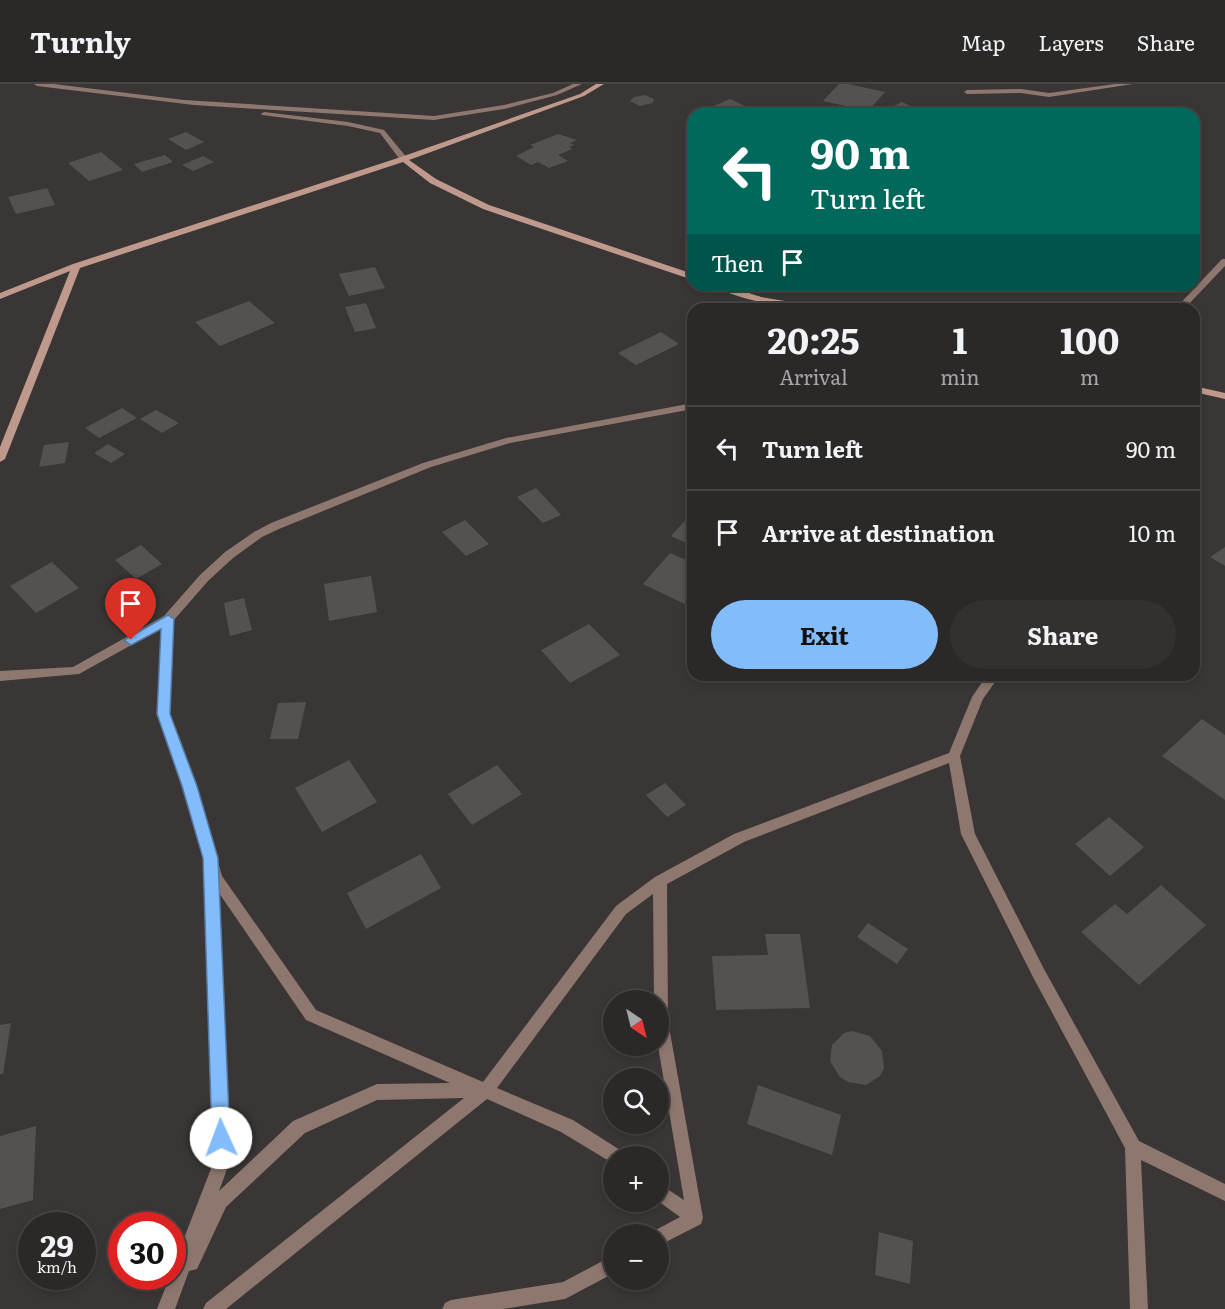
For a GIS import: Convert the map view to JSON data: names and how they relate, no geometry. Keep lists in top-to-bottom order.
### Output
{
  "north": "bottom right",
  "page": {
    "header": "Turnly",
    "nav": ["Map", "Layers", "Share"],
    "turn": ["90 m", "Turn left"],
    "then": "Then",
    "eta": [
      "20:25",
      "Arrival",
      "1",
      "min",
      "100",
      "m"
    ],
    "list": [
      {
        "name": "Turn left",
        "value": "90 m"
      },
      {
        "name": "Arrive at destination",
        "value": "10 m"
      }
    ],
    "buttons": ["Exit", "Share"],
    "map_buttons": ["+", "−"],
    "speed": "29 km/h",
    "limit": "30"
  }
}
